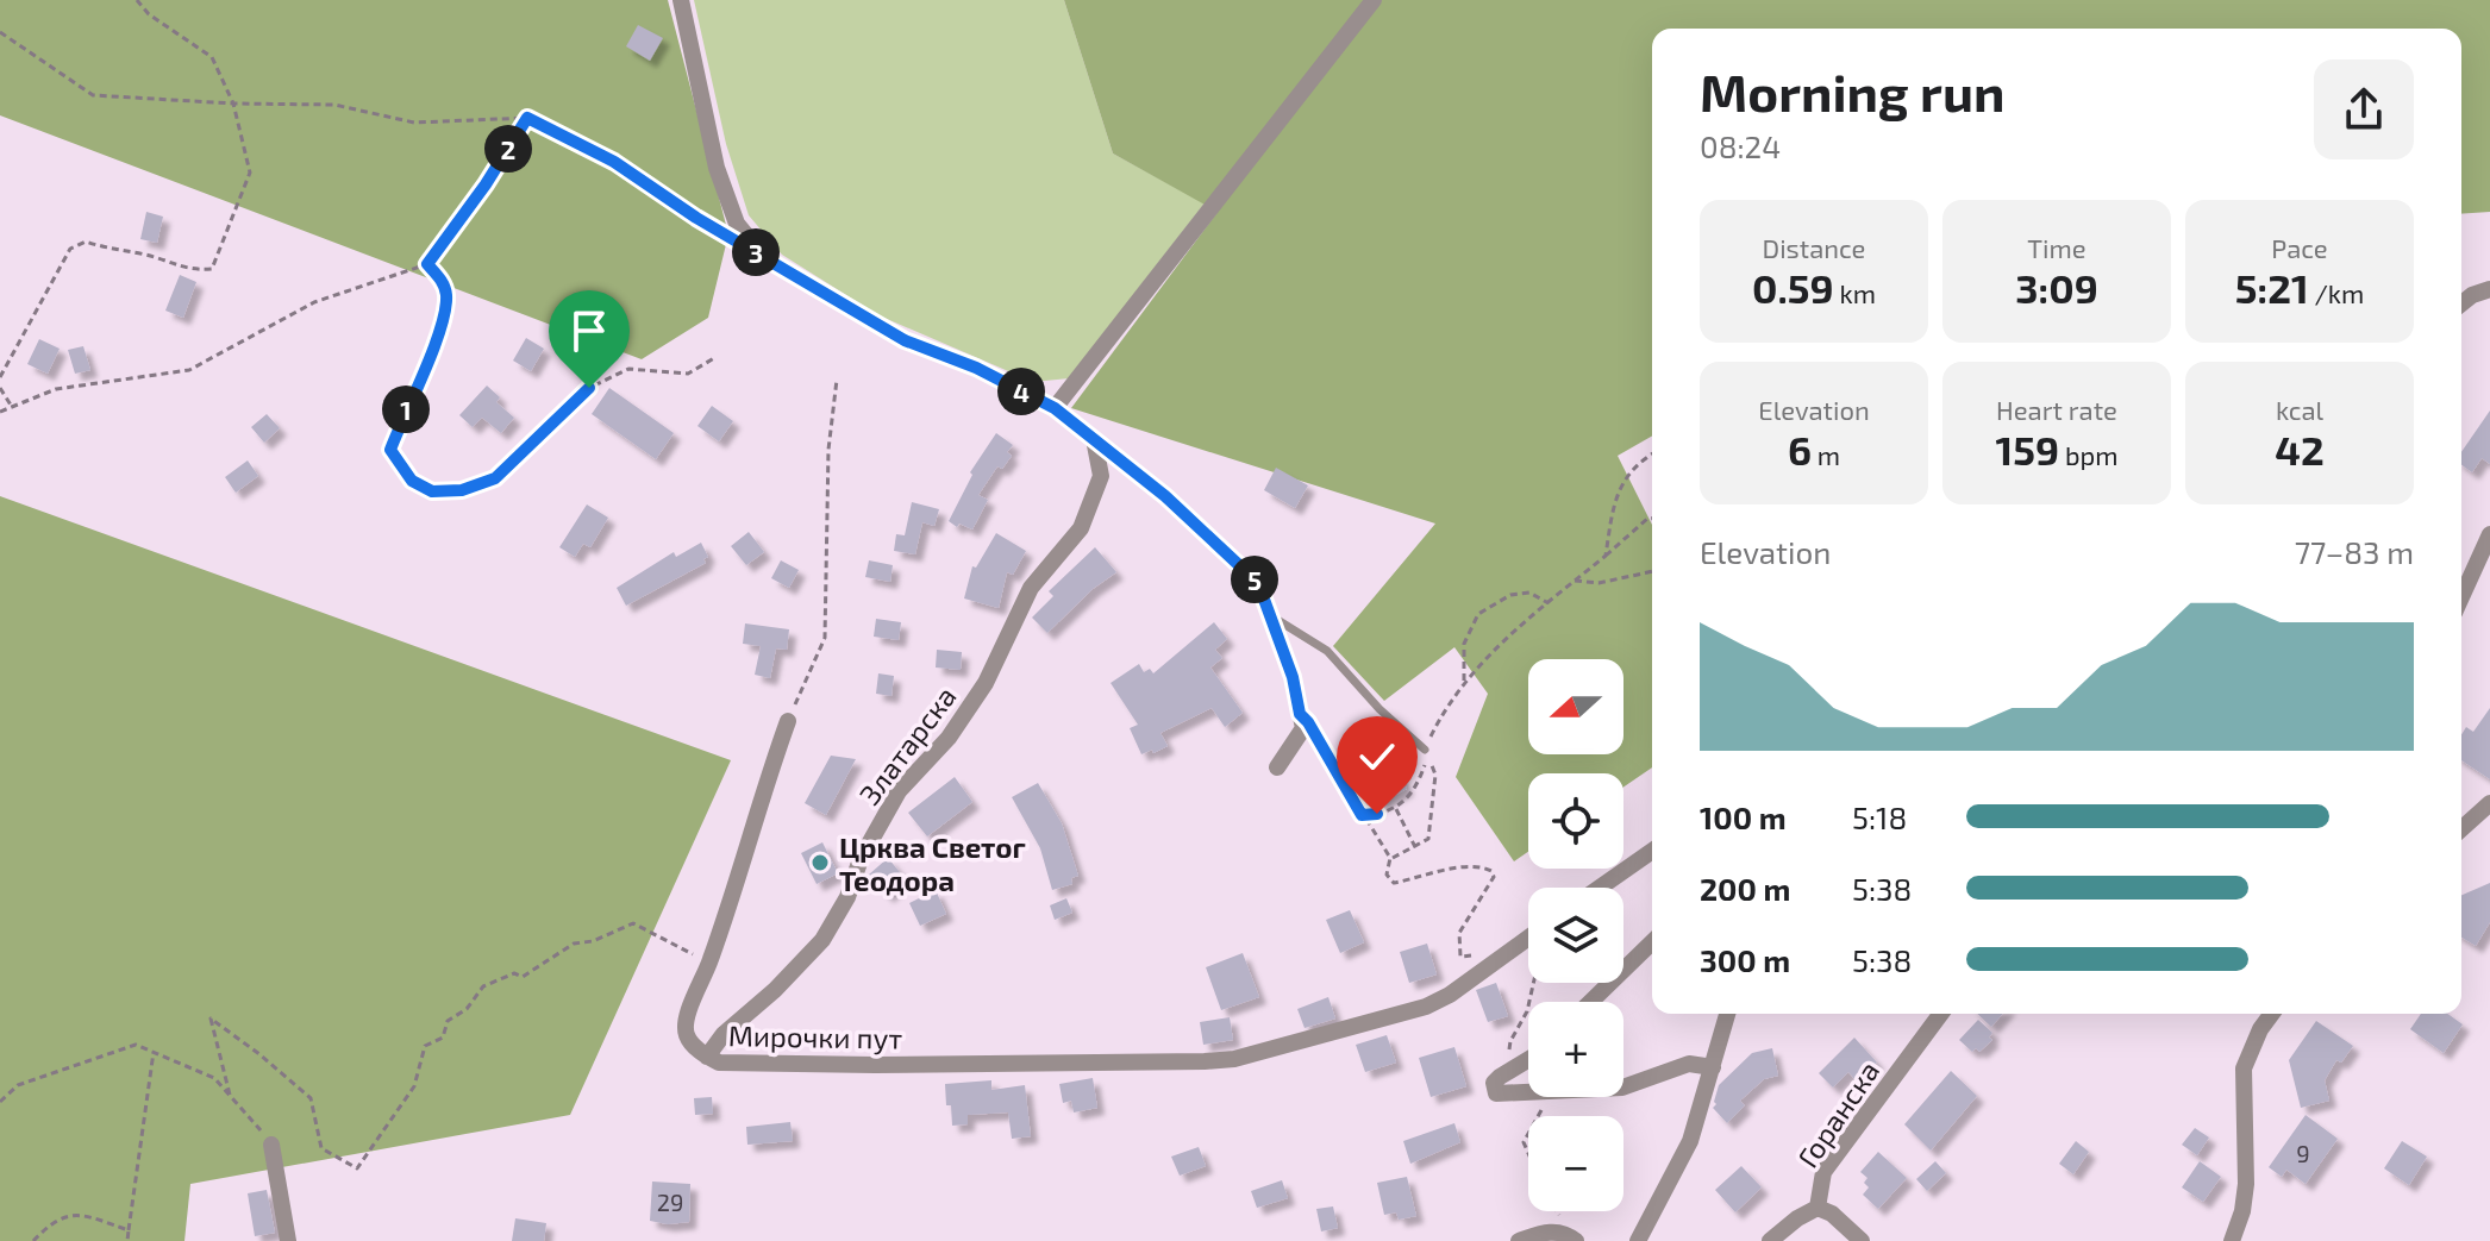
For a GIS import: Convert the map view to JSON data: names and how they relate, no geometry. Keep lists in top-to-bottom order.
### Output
{
  "streets": {
    "street": ["Златарска", "Мирочки пут", "Горанска"]
  },
  "crossings": [
    ["Златарска", "Мирочки пут"]
  ],
  "places": ["Црква Светог Теодора"],
  "house_numbers": ["9", "29"],
  "north": "left",
  "page": {
    "heading": ["Morning run", "08:24"],
    "pins": [
      "2",
      "3",
      "4",
      "1",
      "5"
    ],
    "stats": [
      ["Distance", "0.59 km"],
      ["Time", "3:09"],
      ["Pace", "5:21 /km"],
      ["Elevation", "6 m"],
      ["Heart rate", "159 bpm"],
      ["kcal", "42"]
    ],
    "chart": ["Elevation", "77–83 m"],
    "map_buttons": ["+", "−"],
    "list": [
      {
        "name": "100 m",
        "note": "5:18"
      },
      {
        "name": "200 m",
        "note": "5:38"
      },
      {
        "name": "300 m",
        "note": "5:38"
      }
    ]
  }
}
